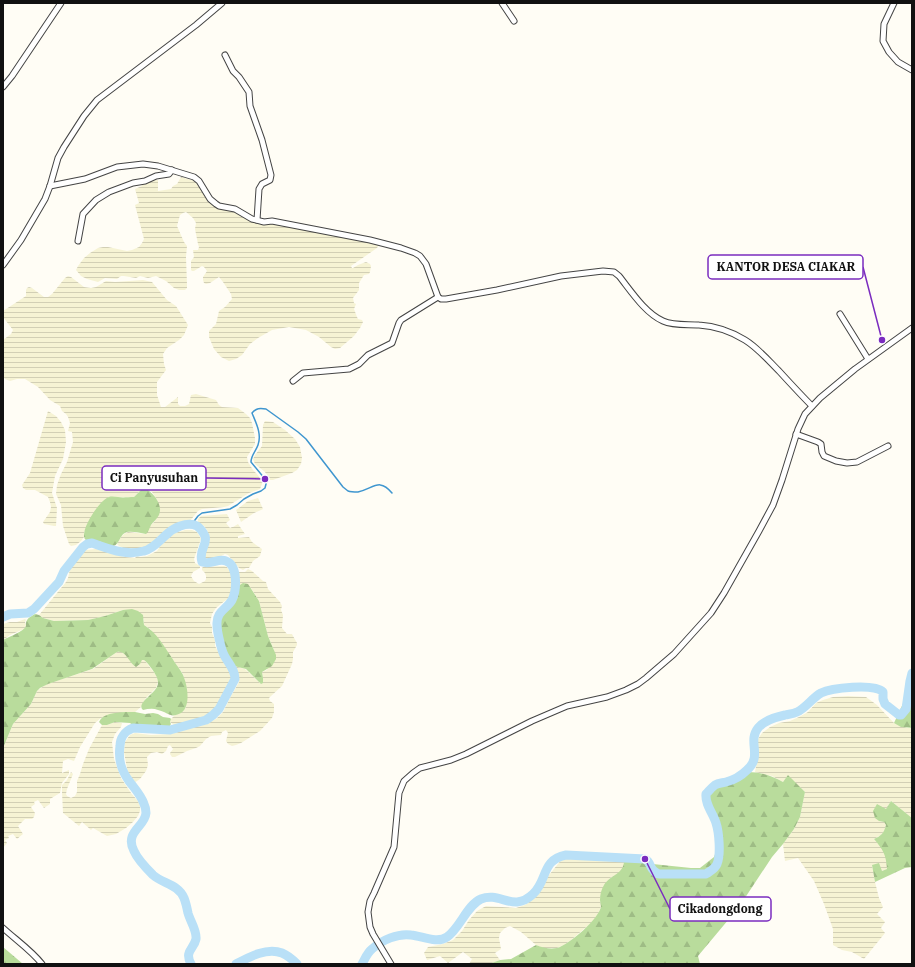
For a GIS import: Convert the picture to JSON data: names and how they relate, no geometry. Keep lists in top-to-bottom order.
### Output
{
  "places": ["KANTOR DESA CIAKAR", "Ci Panyusuhan", "Cikadongdong"]
}
